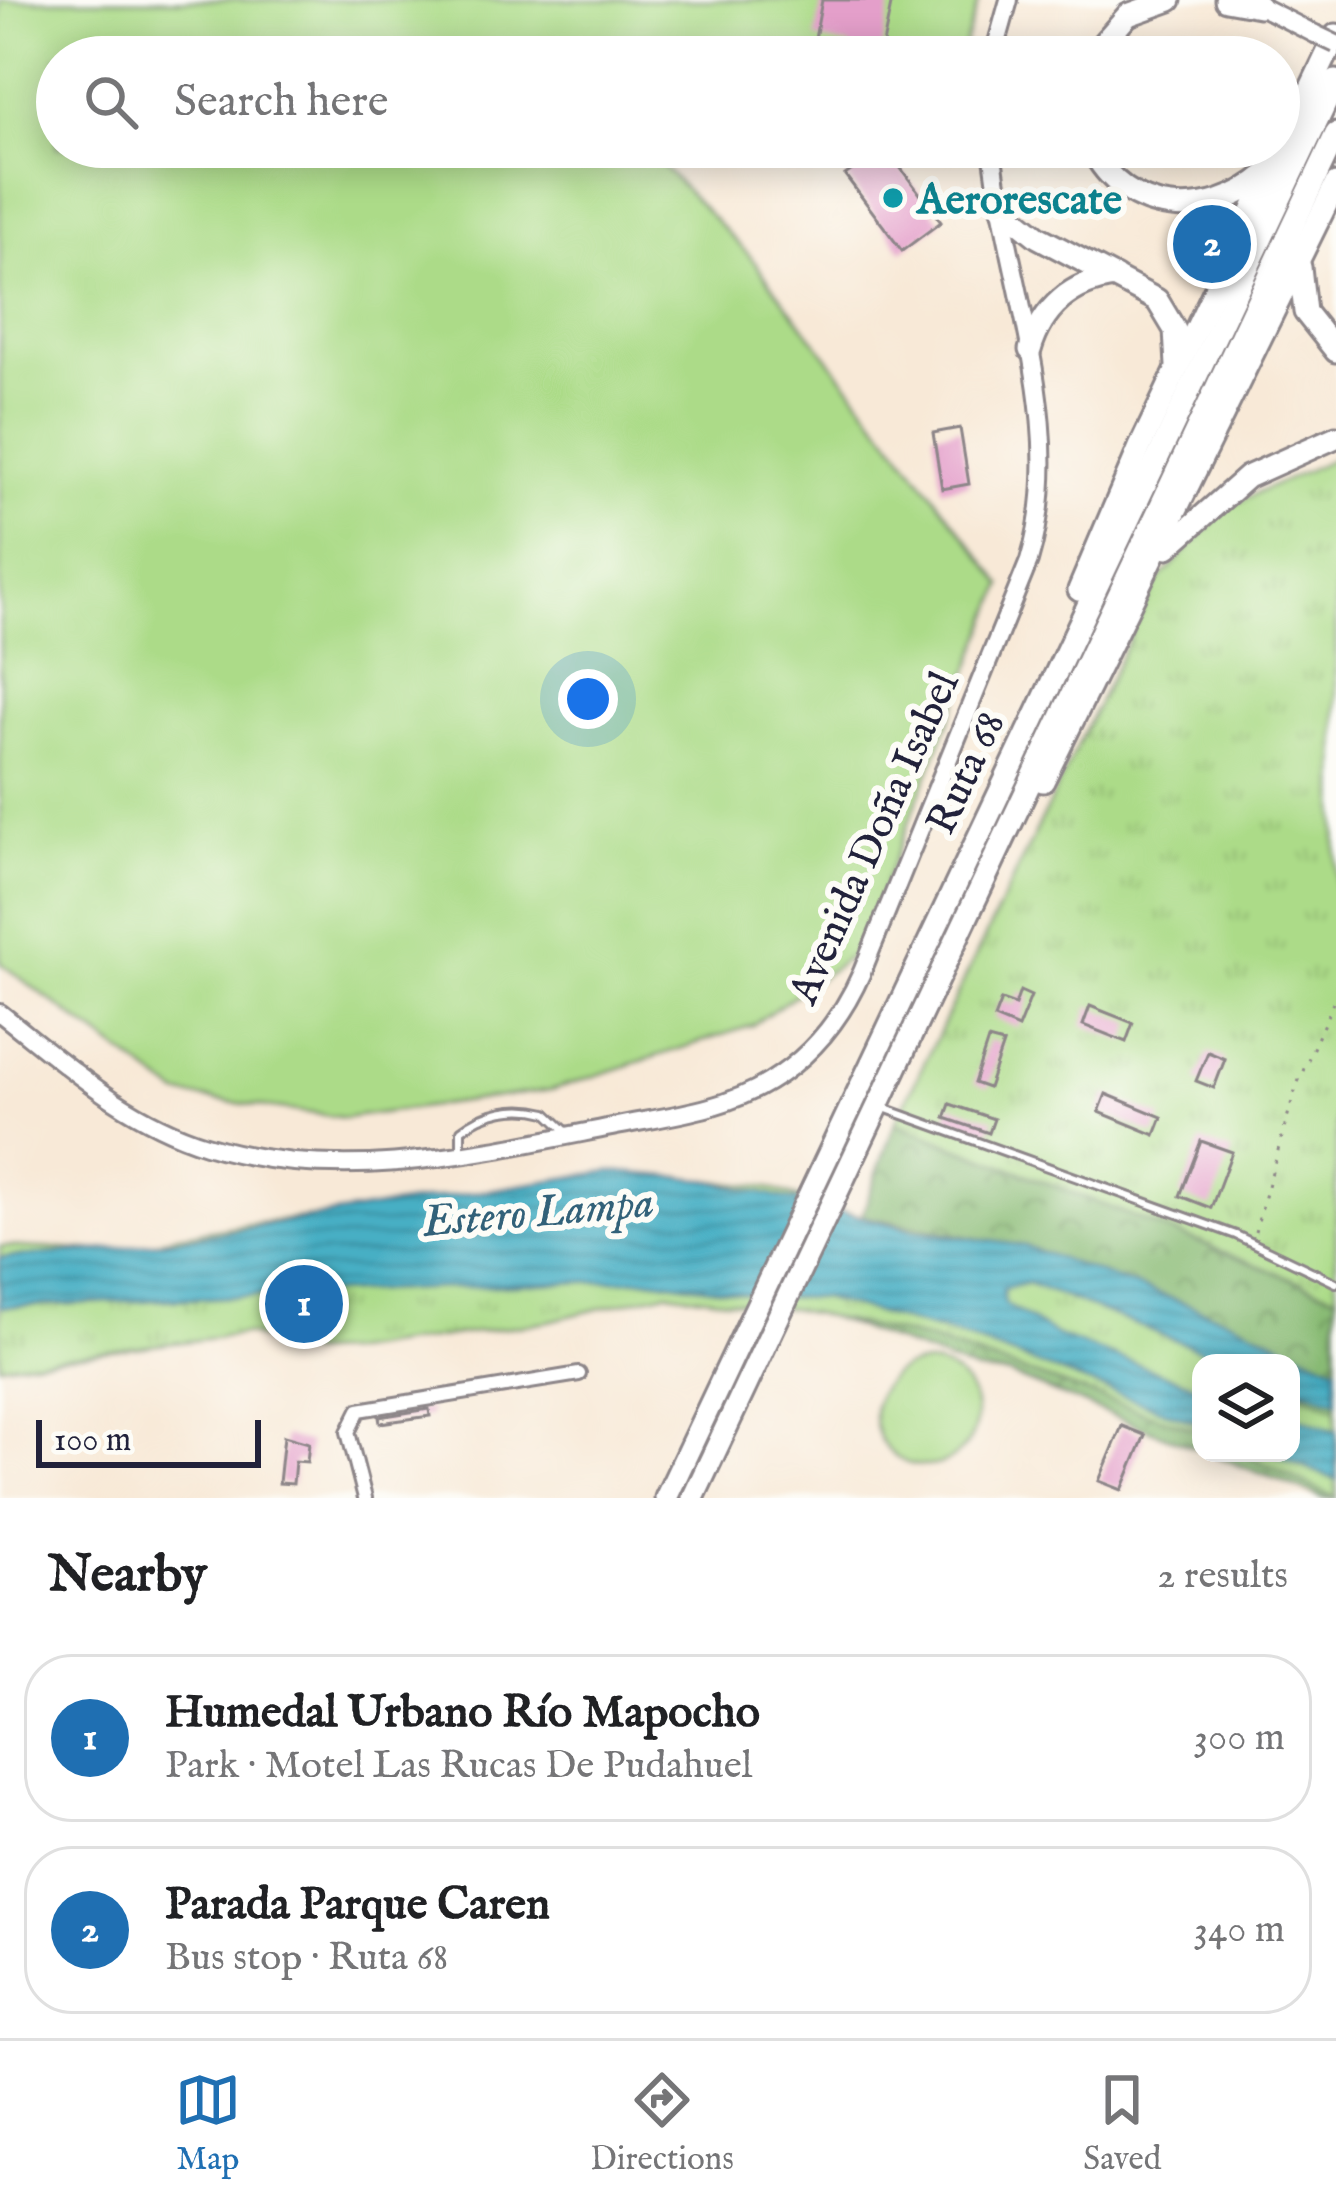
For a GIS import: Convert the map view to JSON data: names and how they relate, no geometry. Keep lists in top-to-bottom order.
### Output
{
  "streets": {
    "highway": ["Ruta 68"],
    "street": ["Avenida Doña Isabel"]
  },
  "water": ["Estero Lampa"],
  "places": ["Aerorescate"],
  "scale_bar": "100 m",
  "page": {
    "search": "Search here",
    "pins": ["2", "1"],
    "scale": "100 m",
    "heading": ["Nearby", "2 results"],
    "list": [
      {
        "mark": "1",
        "name": "Humedal Urbano Río Mapocho",
        "note": "Park · Motel Las Rucas De Pudahuel",
        "value": "300 m"
      },
      {
        "mark": "2",
        "name": "Parada Parque Caren",
        "note": "Bus stop · Ruta 68",
        "value": "340 m"
      }
    ],
    "nav": ["Map", "Directions", "Saved"]
  }
}
